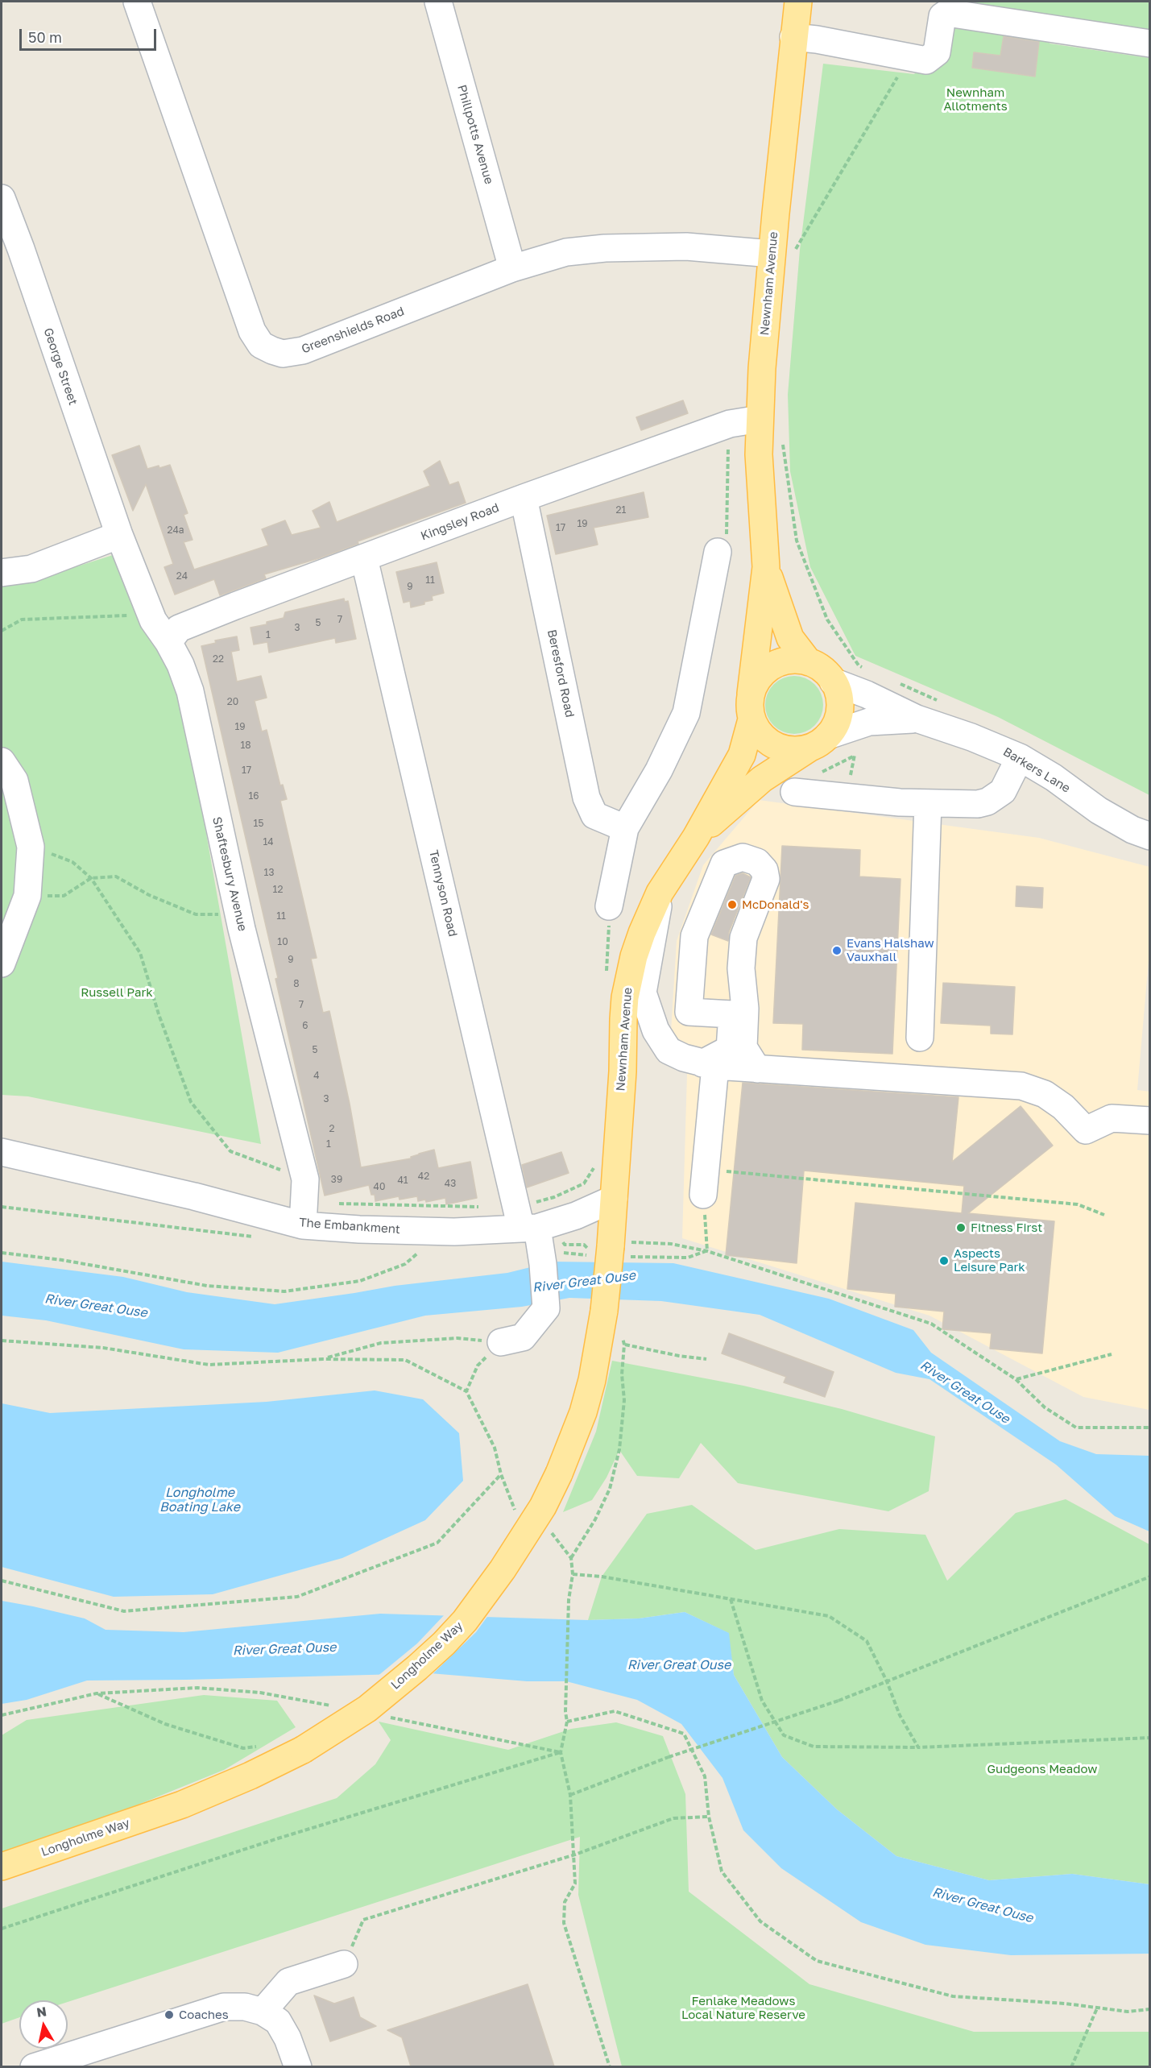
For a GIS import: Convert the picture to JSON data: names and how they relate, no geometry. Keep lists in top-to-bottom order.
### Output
{
  "streets": {
    "main road": ["Newnham Avenue", "Longholme Way"],
    "street": [
      "Phillpotts Avenue",
      "Greenshields Road",
      "George Street",
      "Kingsley Road",
      "Beresford Road",
      "Barkers Lane",
      "Shaftesbury Avenue",
      "Tennyson Road",
      "The Embankment"
    ]
  },
  "crossings": [
    ["Phillpotts Avenue", "Greenshields Road"],
    ["Newnham Avenue", "Greenshields Road"],
    ["Newnham Avenue", "Kingsley Road"],
    ["Newnham Avenue", "Barkers Lane"],
    ["Newnham Avenue", "The Embankment"],
    ["Newnham Avenue", "Longholme Way"],
    ["George Street", "Shaftesbury Avenue"],
    ["Kingsley Road", "Beresford Road"],
    ["Kingsley Road", "Shaftesbury Avenue"],
    ["Kingsley Road", "Tennyson Road"],
    ["Shaftesbury Avenue", "The Embankment"],
    ["Tennyson Road", "The Embankment"],
    ["The Embankment", "Longholme Way"]
  ],
  "water": ["River Great Ouse", "Longholme Boating Lake"],
  "parks": [
    "Newnham Allotments",
    "Russell Park",
    "Gudgeons Meadow",
    "Fenlake Meadows Local Nature Reserve"
  ],
  "places": [
    "McDonald's",
    "Evans Halshaw Vauxhall",
    "Fitness First",
    "Aspects Leisure Park",
    "Coaches"
  ],
  "house_numbers": [
    "21",
    "19",
    "17",
    "24a",
    "24",
    "11",
    "9",
    "7",
    "5",
    "3",
    "1",
    "22",
    "20",
    "19",
    "18",
    "17",
    "16",
    "15",
    "14",
    "13",
    "12",
    "11",
    "10",
    "9",
    "8",
    "7",
    "6",
    "5",
    "4",
    "3",
    "2",
    "1",
    "42",
    "39",
    "41",
    "43",
    "40"
  ],
  "scale_bar": "50 m",
  "north": "top"
}
